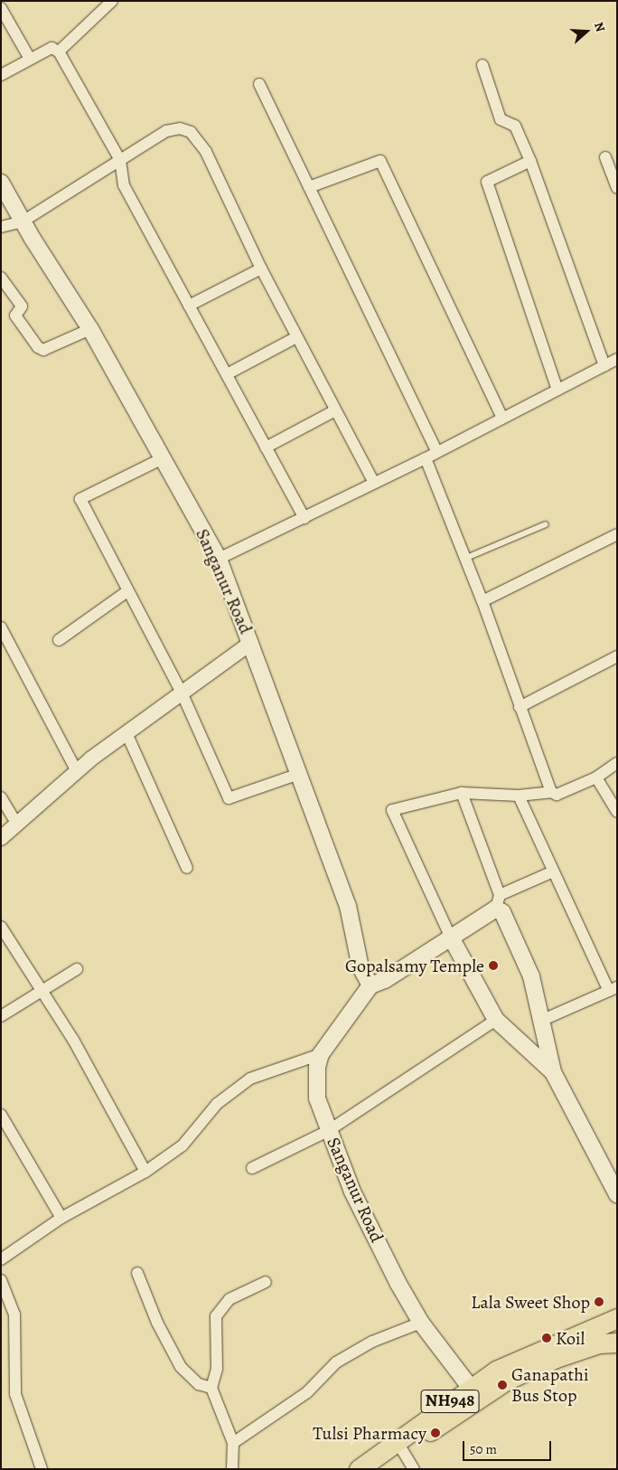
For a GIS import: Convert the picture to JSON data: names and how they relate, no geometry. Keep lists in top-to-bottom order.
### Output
{
  "streets": {
    "highway": ["NH948"],
    "main road": ["Sanganur Road"]
  },
  "crossings": [
    ["Sanganur Road", "NH948"]
  ],
  "places": [
    "Gopalsamy Temple",
    "Lala Sweet Shop",
    "Koil",
    "Ganapathi Bus Stop",
    "Tulsi Pharmacy"
  ],
  "scale_bar": "50 m",
  "north": "right"
}
